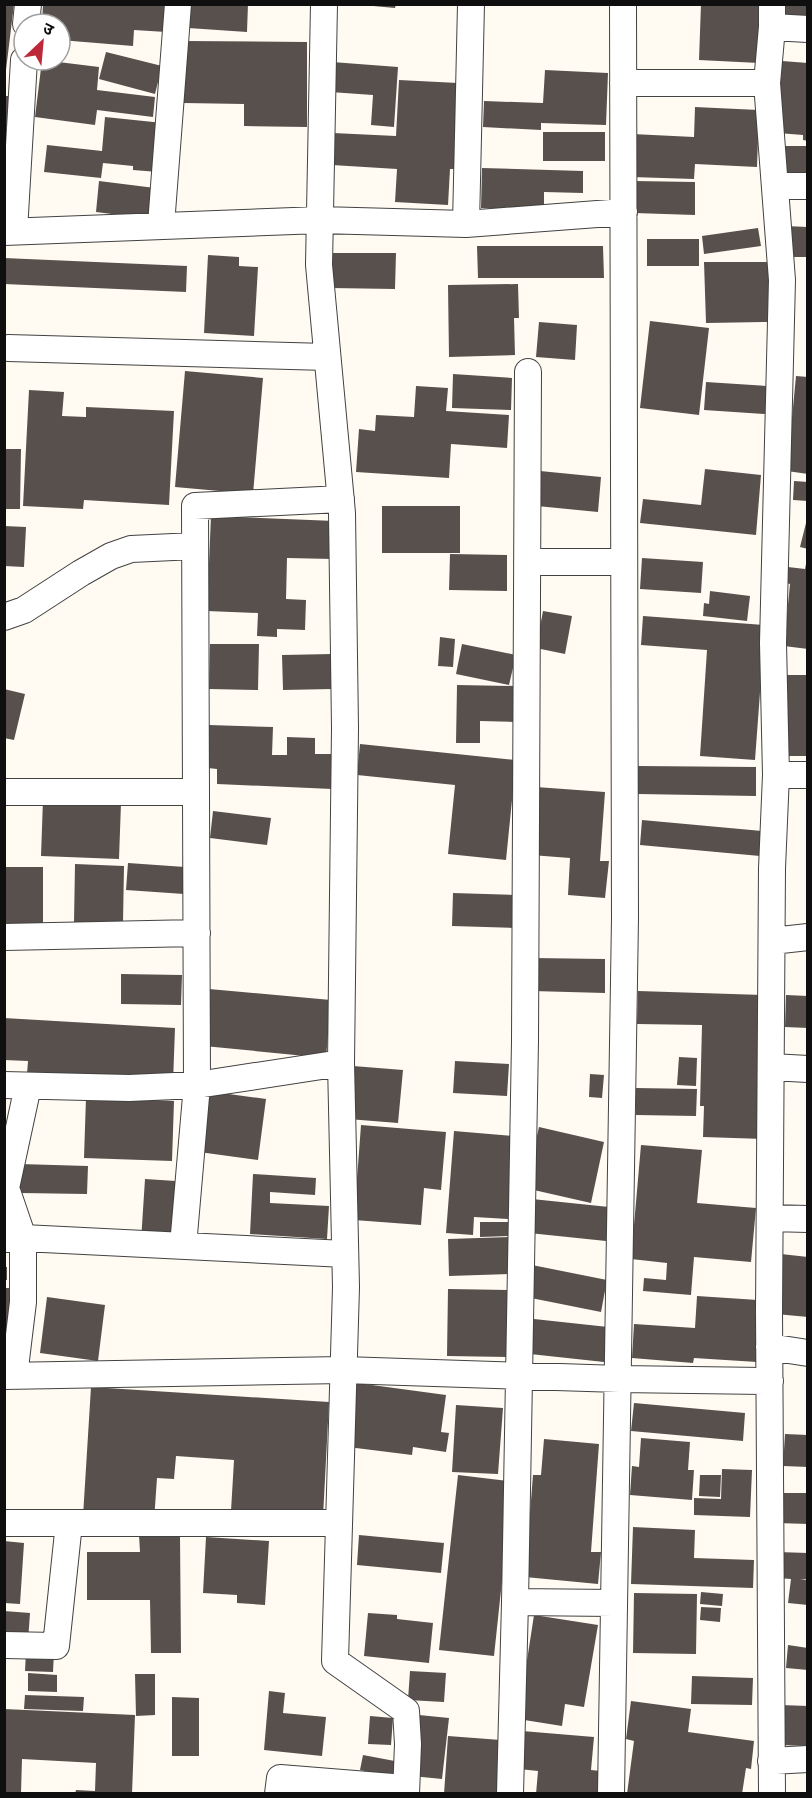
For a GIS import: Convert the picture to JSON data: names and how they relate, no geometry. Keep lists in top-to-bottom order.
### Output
{
  "north": "top right"
}
